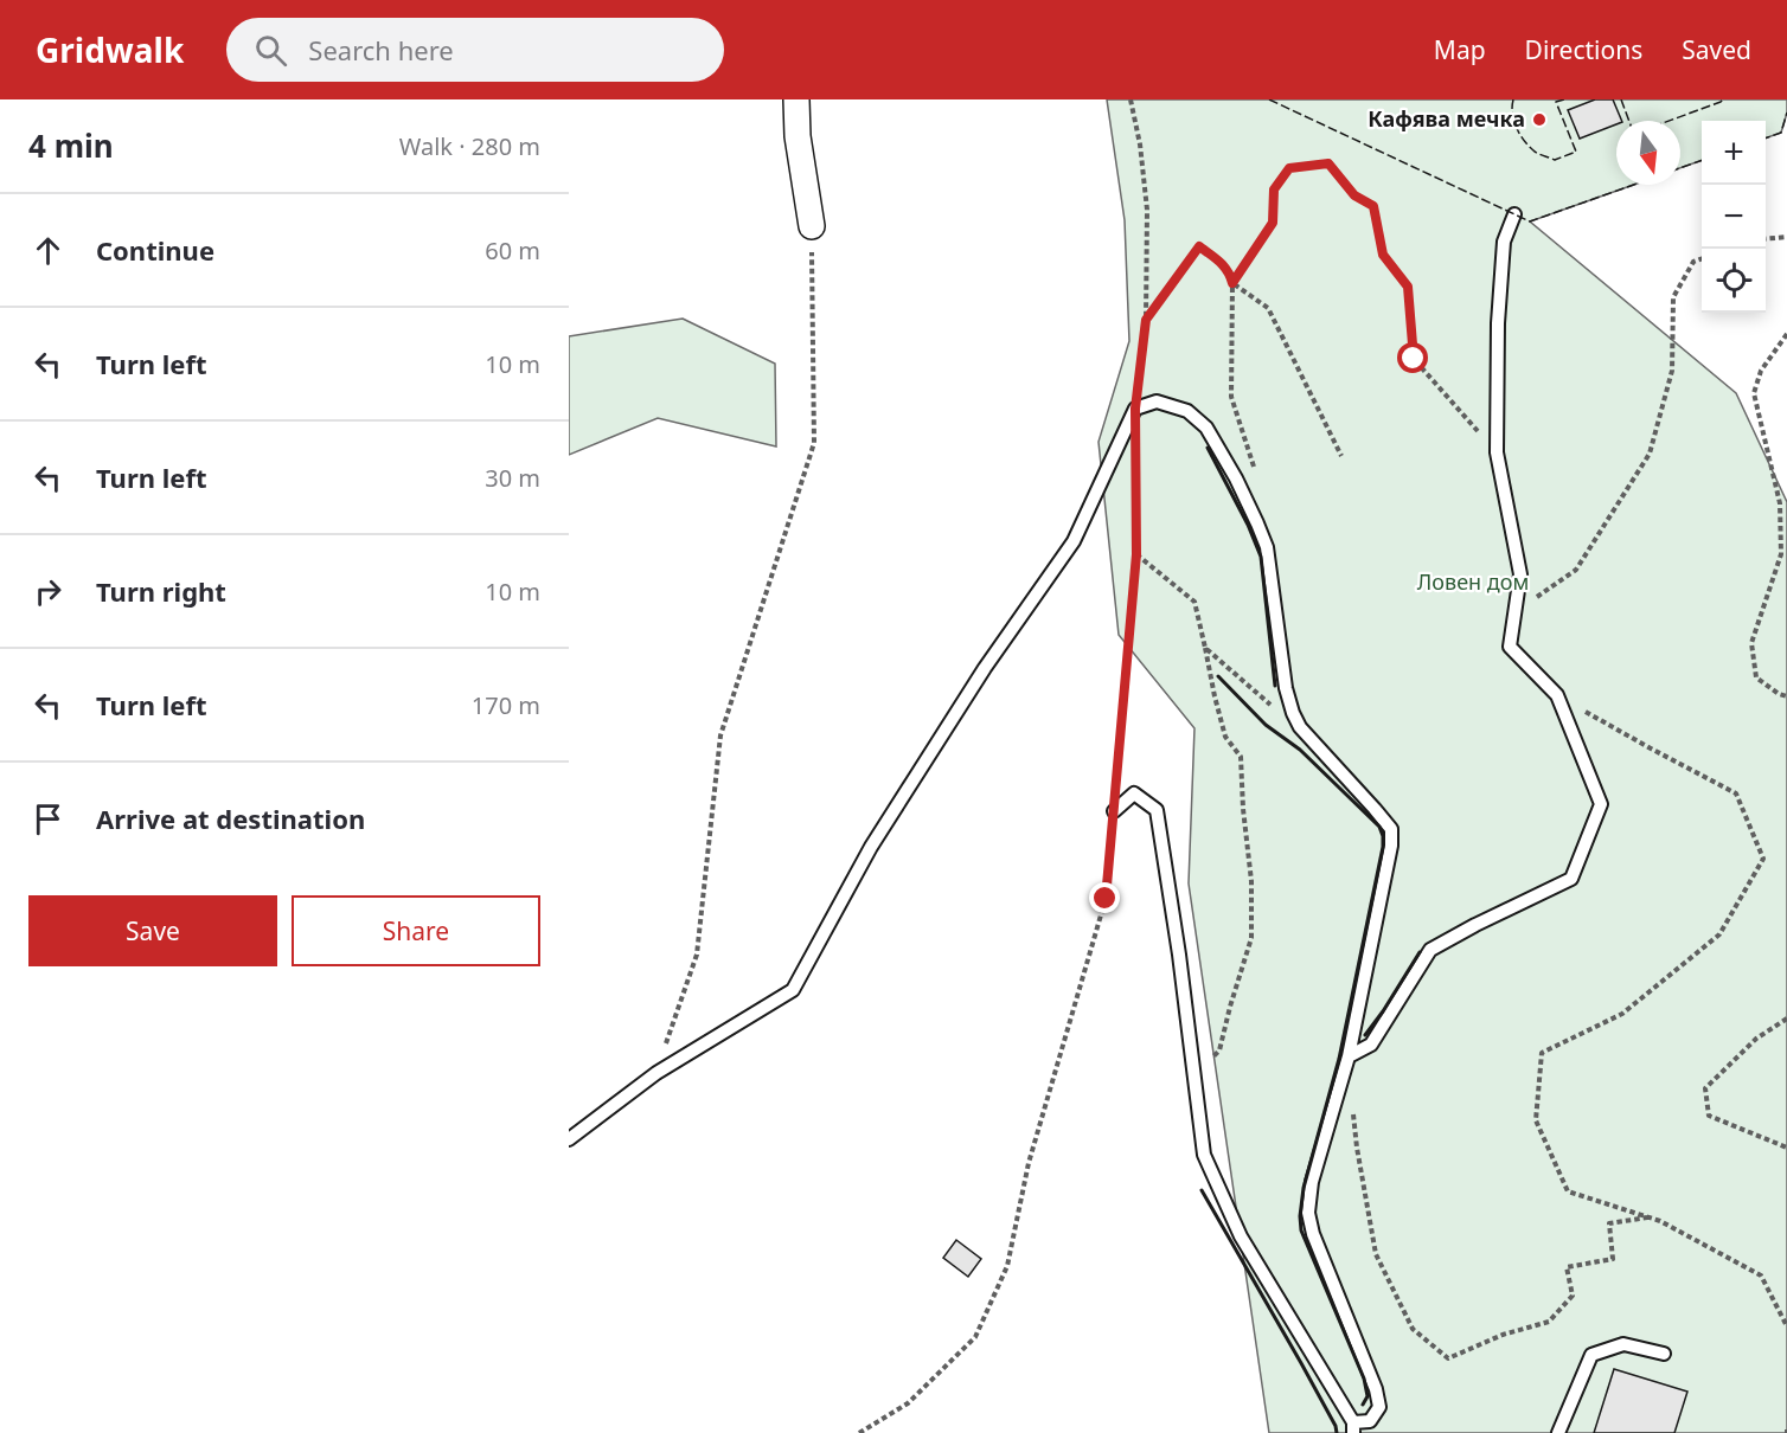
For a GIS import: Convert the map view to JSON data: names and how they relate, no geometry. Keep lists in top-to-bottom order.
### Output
{
  "parks": ["Ловен дом"],
  "places": ["Кафява мечка"],
  "north": "bottom",
  "page": {
    "header": "Gridwalk",
    "search": "Search here",
    "nav": ["Map", "Directions", "Saved"],
    "heading": ["4 min", "Walk · 280 m"],
    "map_buttons": ["+", "−"],
    "list": [
      ["Continue", "60 m"],
      ["Turn left", "10 m"],
      ["Turn left", "30 m"],
      ["Turn right", "10 m"],
      ["Turn left", "170 m"],
      "Arrive at destination"
    ],
    "buttons": ["Save", "Share"]
  }
}
